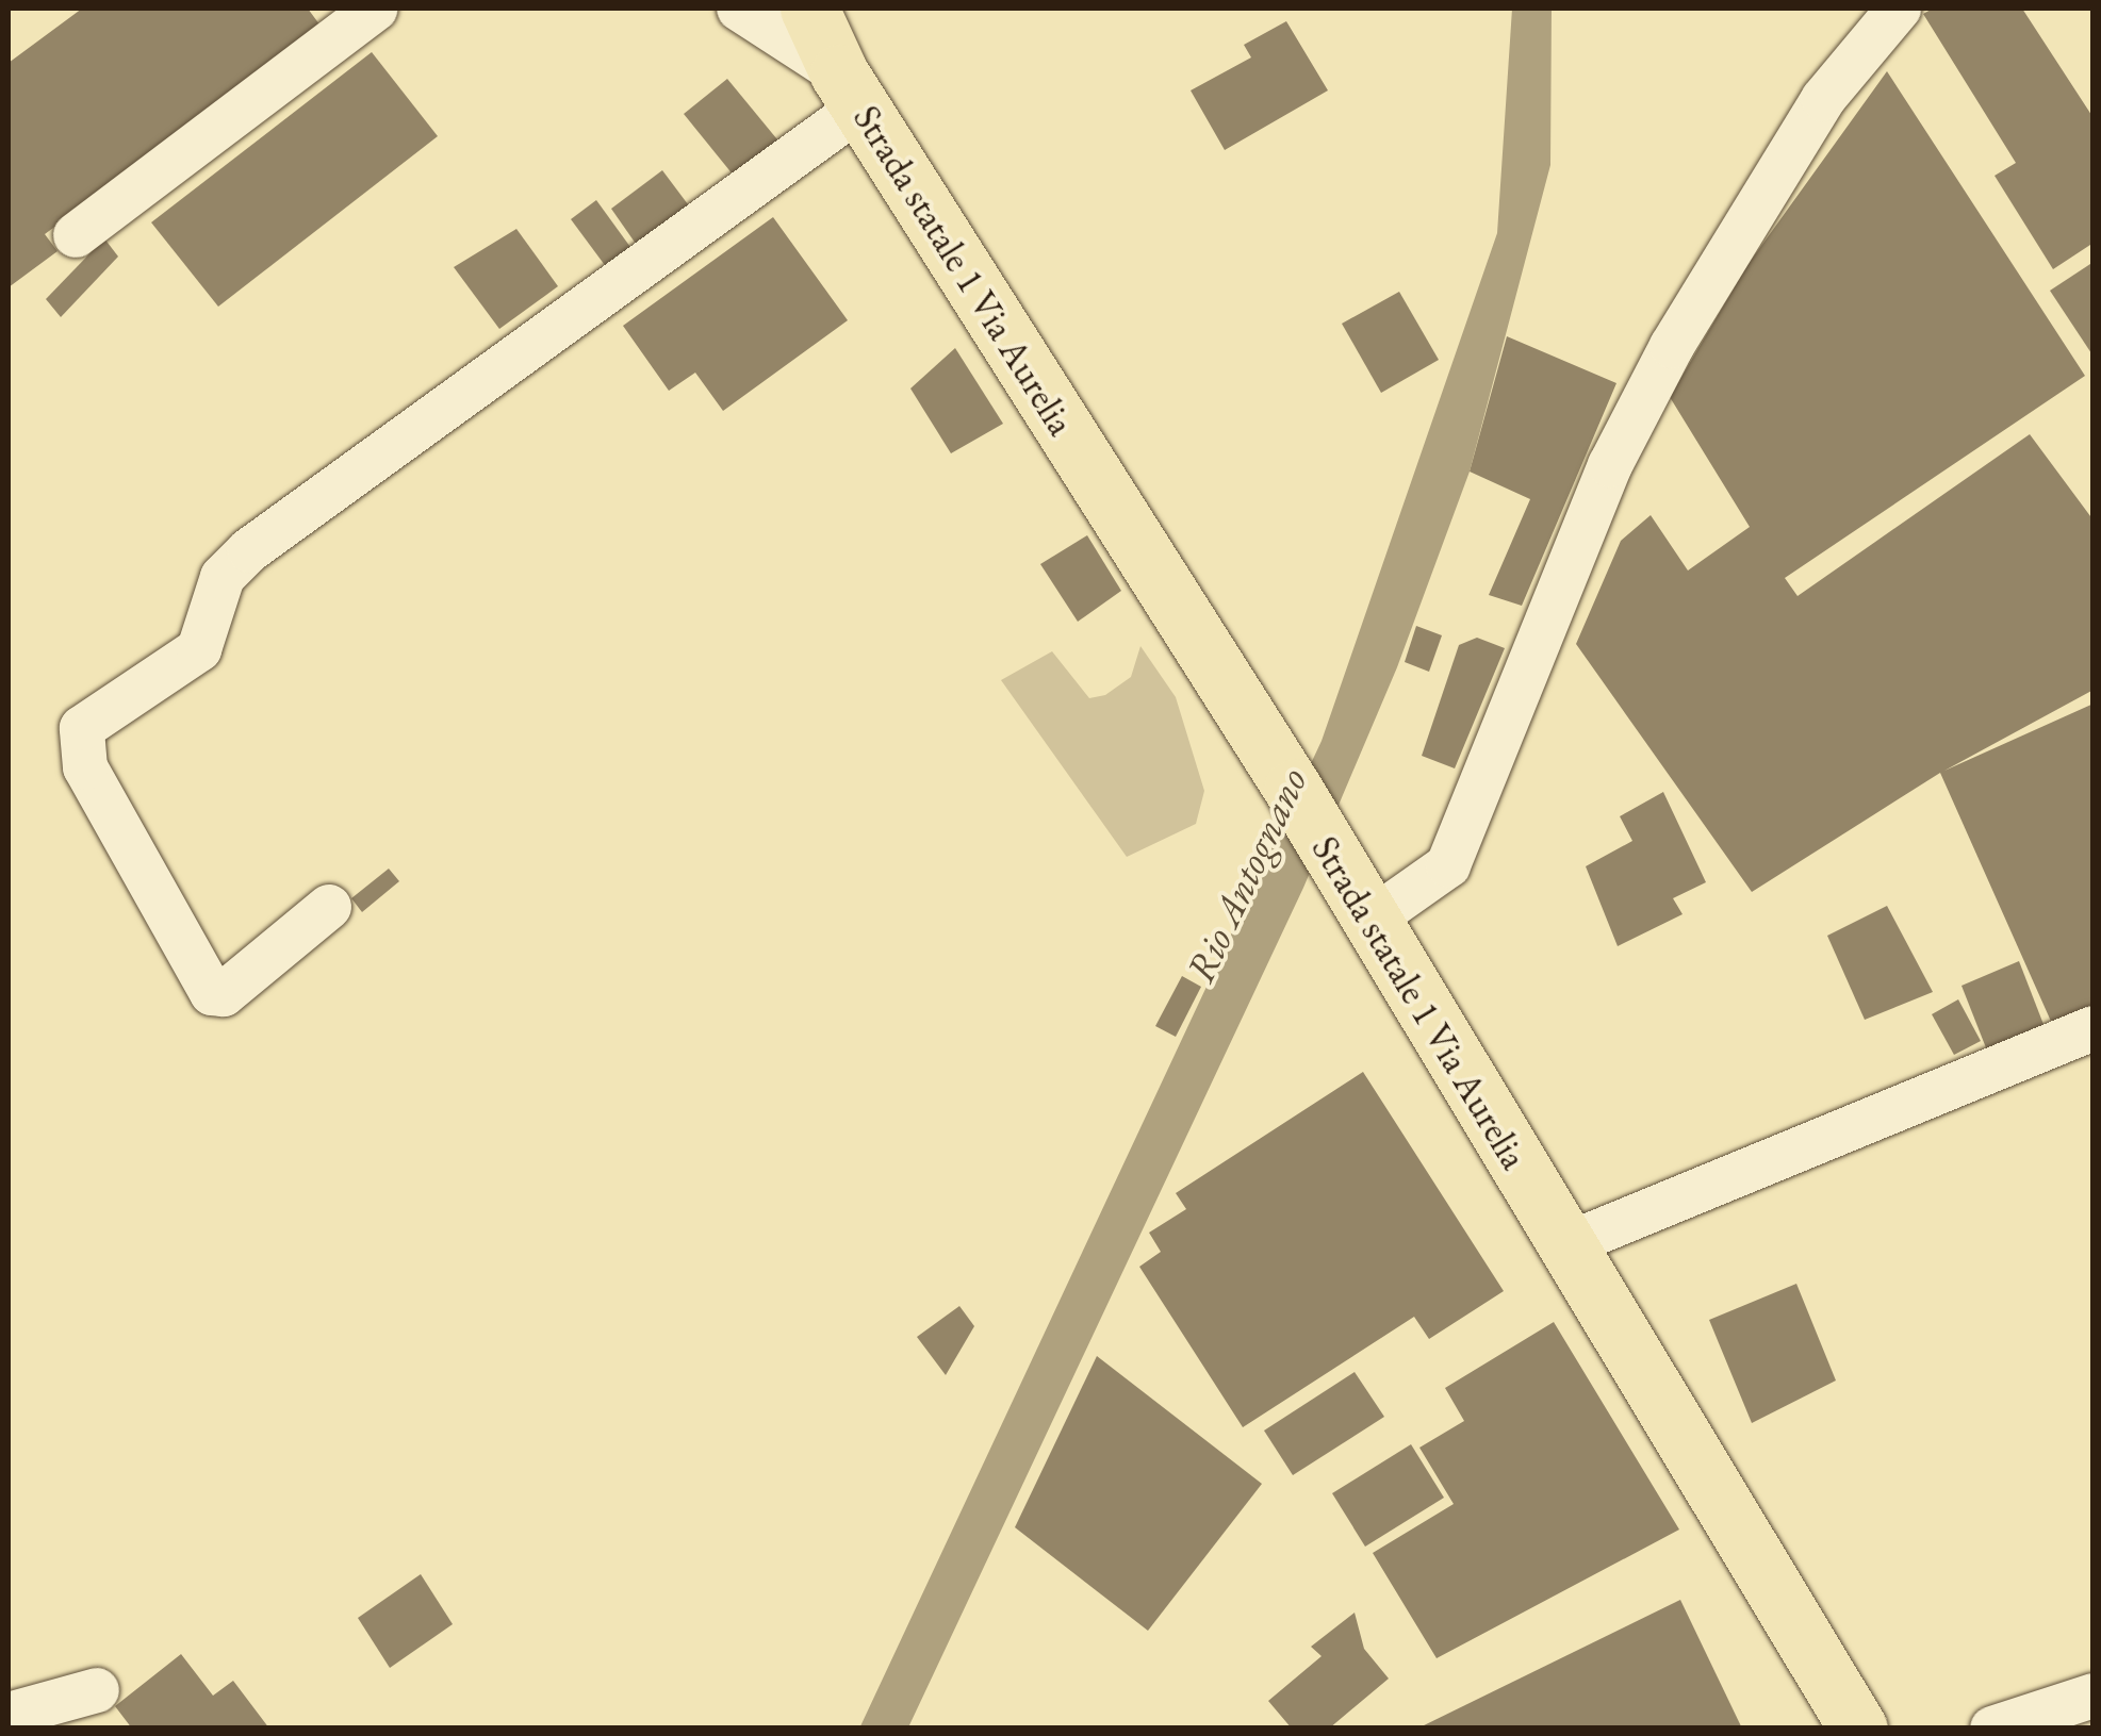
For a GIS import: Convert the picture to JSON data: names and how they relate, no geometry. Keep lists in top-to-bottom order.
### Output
{
  "streets": {
    "main road": ["Strada statale 1 Via Aurelia"]
  },
  "water": ["Rio Antognano"]
}
